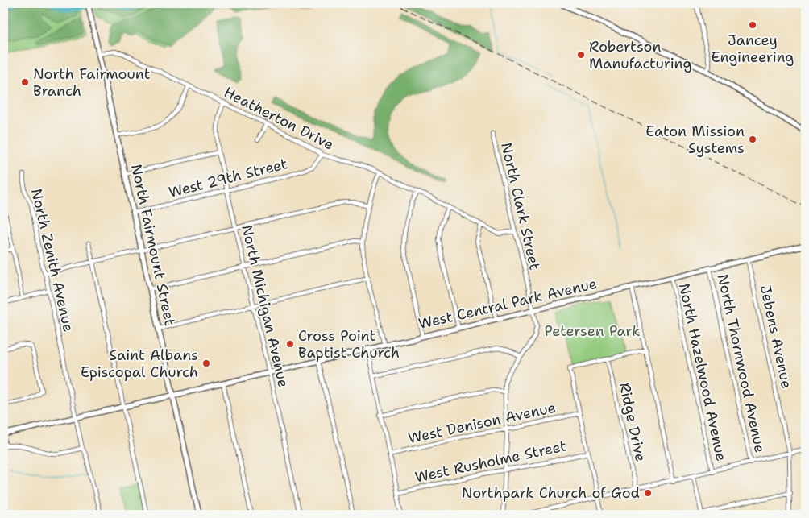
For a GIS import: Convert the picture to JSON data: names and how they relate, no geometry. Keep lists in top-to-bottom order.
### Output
{
  "streets": {
    "street": [
      "Heatherton Drive",
      "West 29th Street",
      "North Clark Street",
      "North Fairmount Street",
      "North Zenith Avenue",
      "West Central Park Avenue",
      "North Michigan Avenue",
      "Jebens Avenue",
      "North Thornwood Avenue",
      "North Hazelwood Avenue",
      "Ridge Drive",
      "West Denison Avenue",
      "West Rusholme Street"
    ]
  },
  "crossings": [
    ["Heatherton Drive", "West 29th Street"],
    ["Heatherton Drive", "North Clark Street"],
    ["Heatherton Drive", "North Fairmount Street"],
    ["Heatherton Drive", "North Michigan Avenue"],
    ["West 29th Street", "North Fairmount Street"],
    ["West 29th Street", "North Michigan Avenue"],
    ["North Clark Street", "West Central Park Avenue"],
    ["North Clark Street", "West Denison Avenue"],
    ["North Clark Street", "West Rusholme Street"],
    ["North Fairmount Street", "West Central Park Avenue"],
    ["North Zenith Avenue", "West Central Park Avenue"],
    ["West Central Park Avenue", "North Michigan Avenue"],
    ["West Central Park Avenue", "Jebens Avenue"],
    ["West Central Park Avenue", "North Thornwood Avenue"],
    ["West Central Park Avenue", "North Hazelwood Avenue"]
  ],
  "parks": ["Petersen Park"],
  "places": [
    "Jancey Engineering",
    "Robertson Manufacturing",
    "North Fairmount Branch",
    "Eaton Mission Systems",
    "Cross Point Baptist Church",
    "Saint Albans Episcopal Church",
    "Northpark Church of God"
  ]
}
